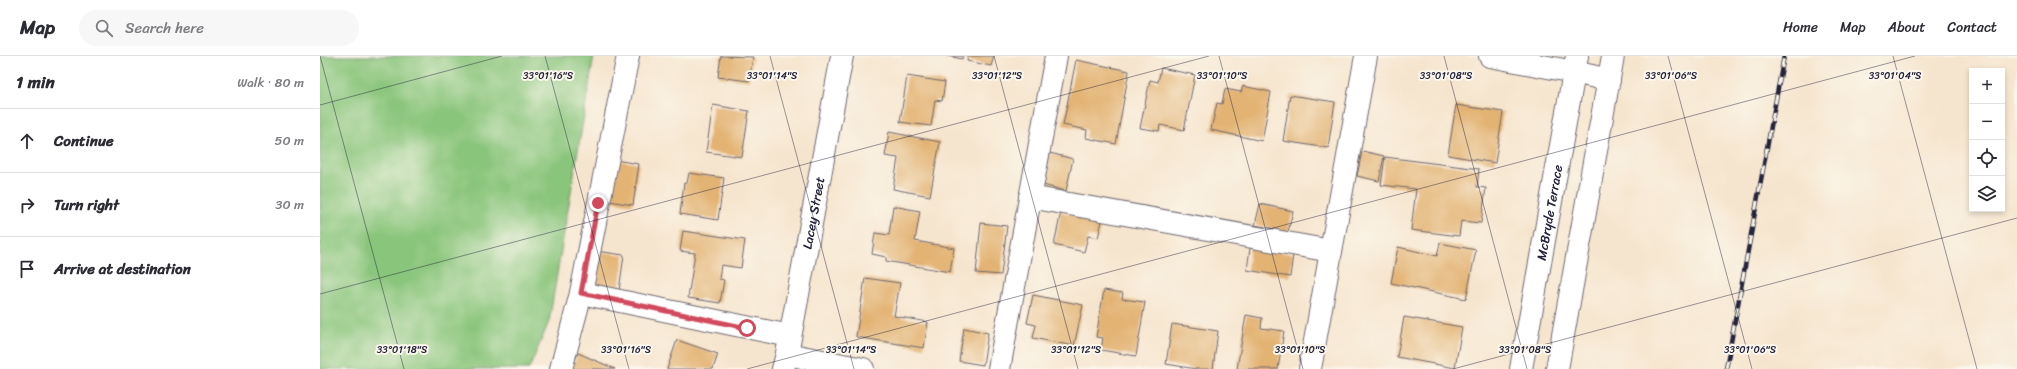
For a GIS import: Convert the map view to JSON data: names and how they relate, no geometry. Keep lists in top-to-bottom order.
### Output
{
  "streets": {
    "main road": ["McBryde Terrace", "Lacey Street"]
  },
  "page": {
    "header": "Map",
    "search": "Search here",
    "nav": [
      "Home",
      "Map",
      "About",
      "Contact"
    ],
    "heading": ["1 min", "Walk · 80 m"],
    "map_buttons": ["+", "−"],
    "list": [
      ["Continue", "50 m"],
      ["Turn right", "30 m"],
      "Arrive at destination"
    ]
  },
  "coordinates": [
    "33°01'14\"S",
    "33°01'12\"S",
    "33°01'08\"S",
    "33°01'06\"S",
    "33°01'04\"S",
    "33°01'16\"S",
    "33°01'10\"S",
    "33°01'18\"S"
  ]
}
